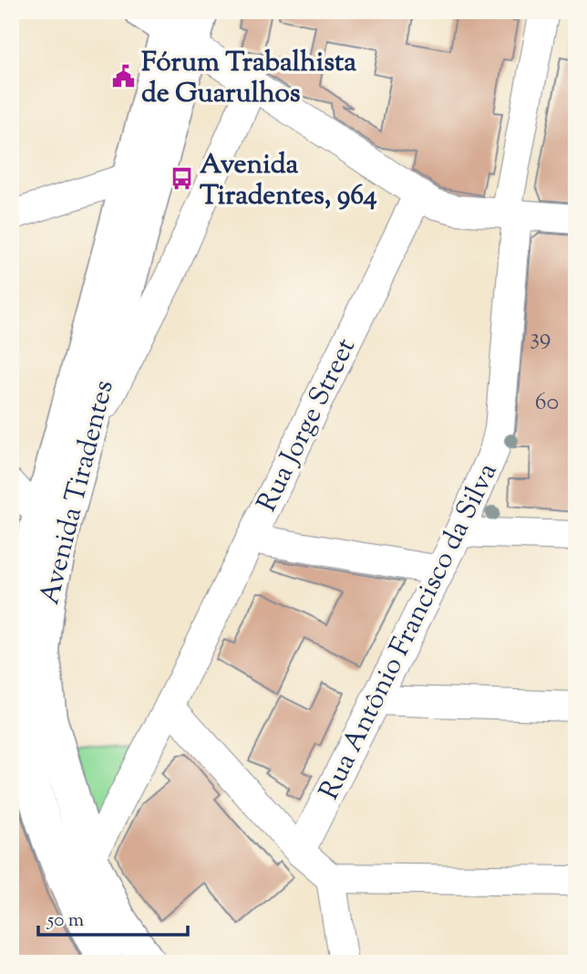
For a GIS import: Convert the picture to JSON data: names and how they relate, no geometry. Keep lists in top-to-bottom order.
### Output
{
  "streets": {
    "main road": ["Avenida Tiradentes"],
    "street": ["Rua Jorge Street", "Rua Antônio Francisco da Silva"]
  },
  "crossings": [
    ["Rua Jorge Street", "Avenida Tiradentes"]
  ],
  "places": {
    "public building": ["Fórum Trabalhista de Guarulhos"],
    "bus stop": ["Avenida Tiradentes, 964"]
  },
  "house_numbers": ["39", "60"],
  "scale_bar": "50 m"
}
